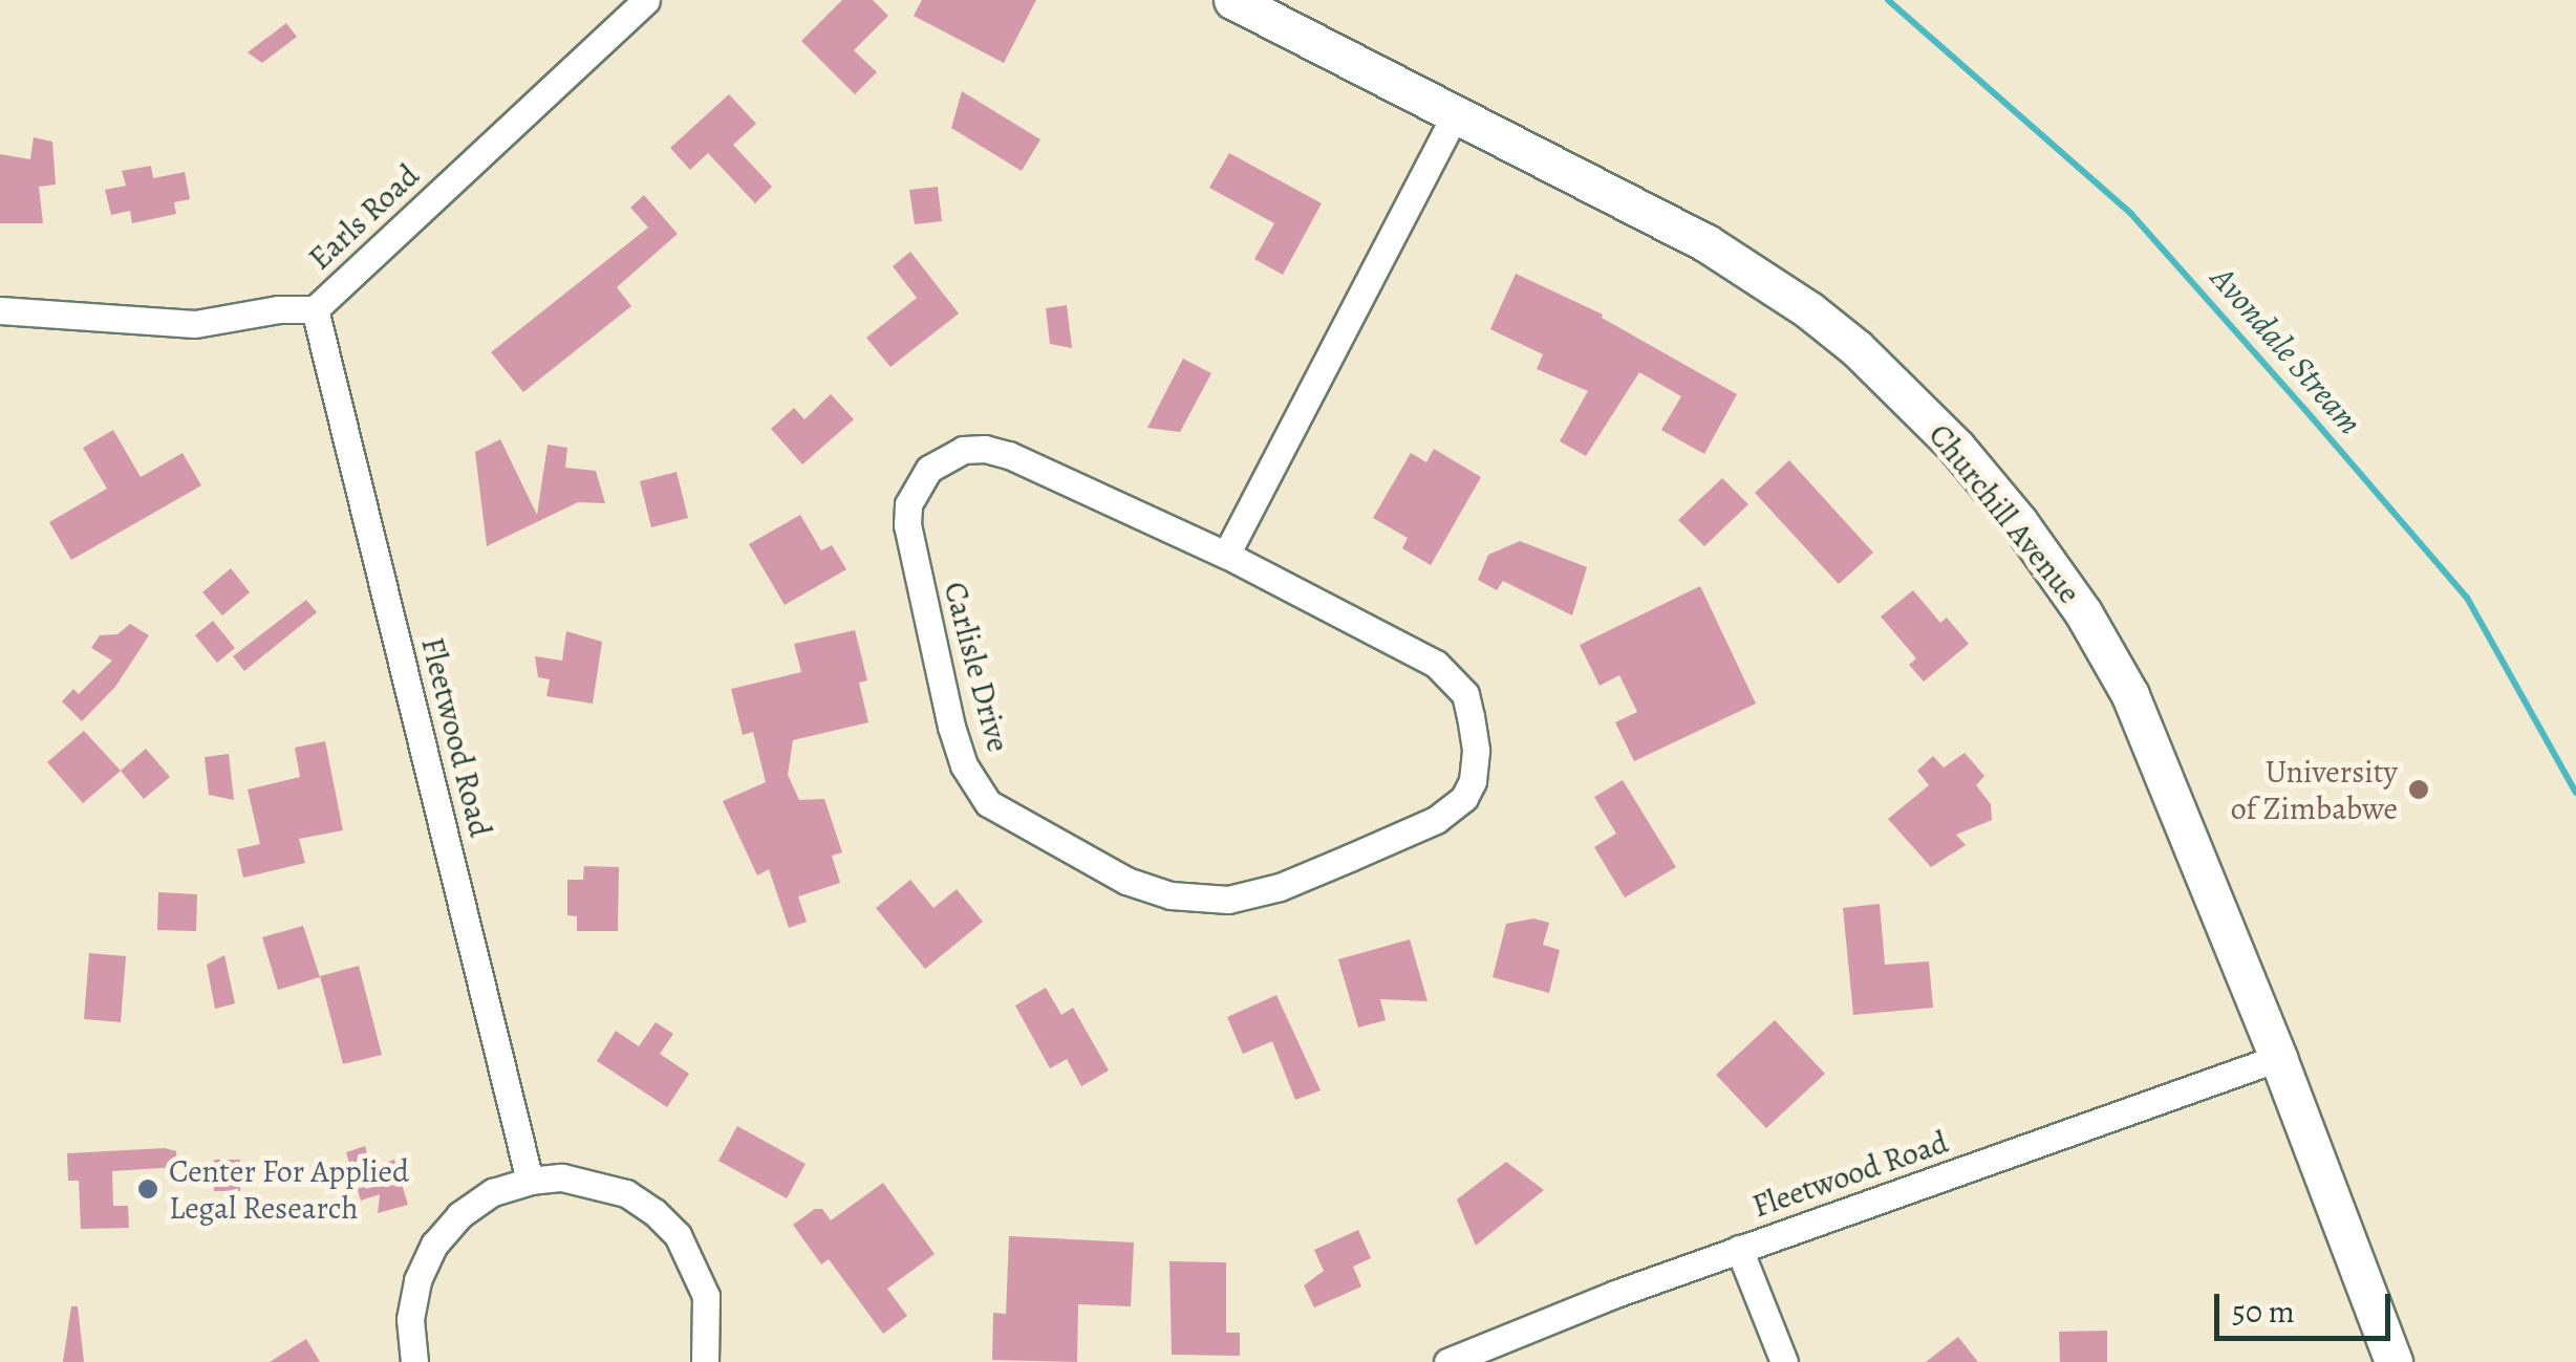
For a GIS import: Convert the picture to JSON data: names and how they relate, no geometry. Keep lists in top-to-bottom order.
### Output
{
  "streets": {
    "main road": ["Churchill Avenue"],
    "street": ["Earls Road", "Carlisle Drive", "Fleetwood Road"]
  },
  "crossings": [
    ["Earls Road", "Fleetwood Road"],
    ["Churchill Avenue", "Fleetwood Road"]
  ],
  "water": ["Avondale Stream"],
  "places": ["University of Zimbabwe", "Center For Applied Legal Research"],
  "scale_bar": "50 m"
}
